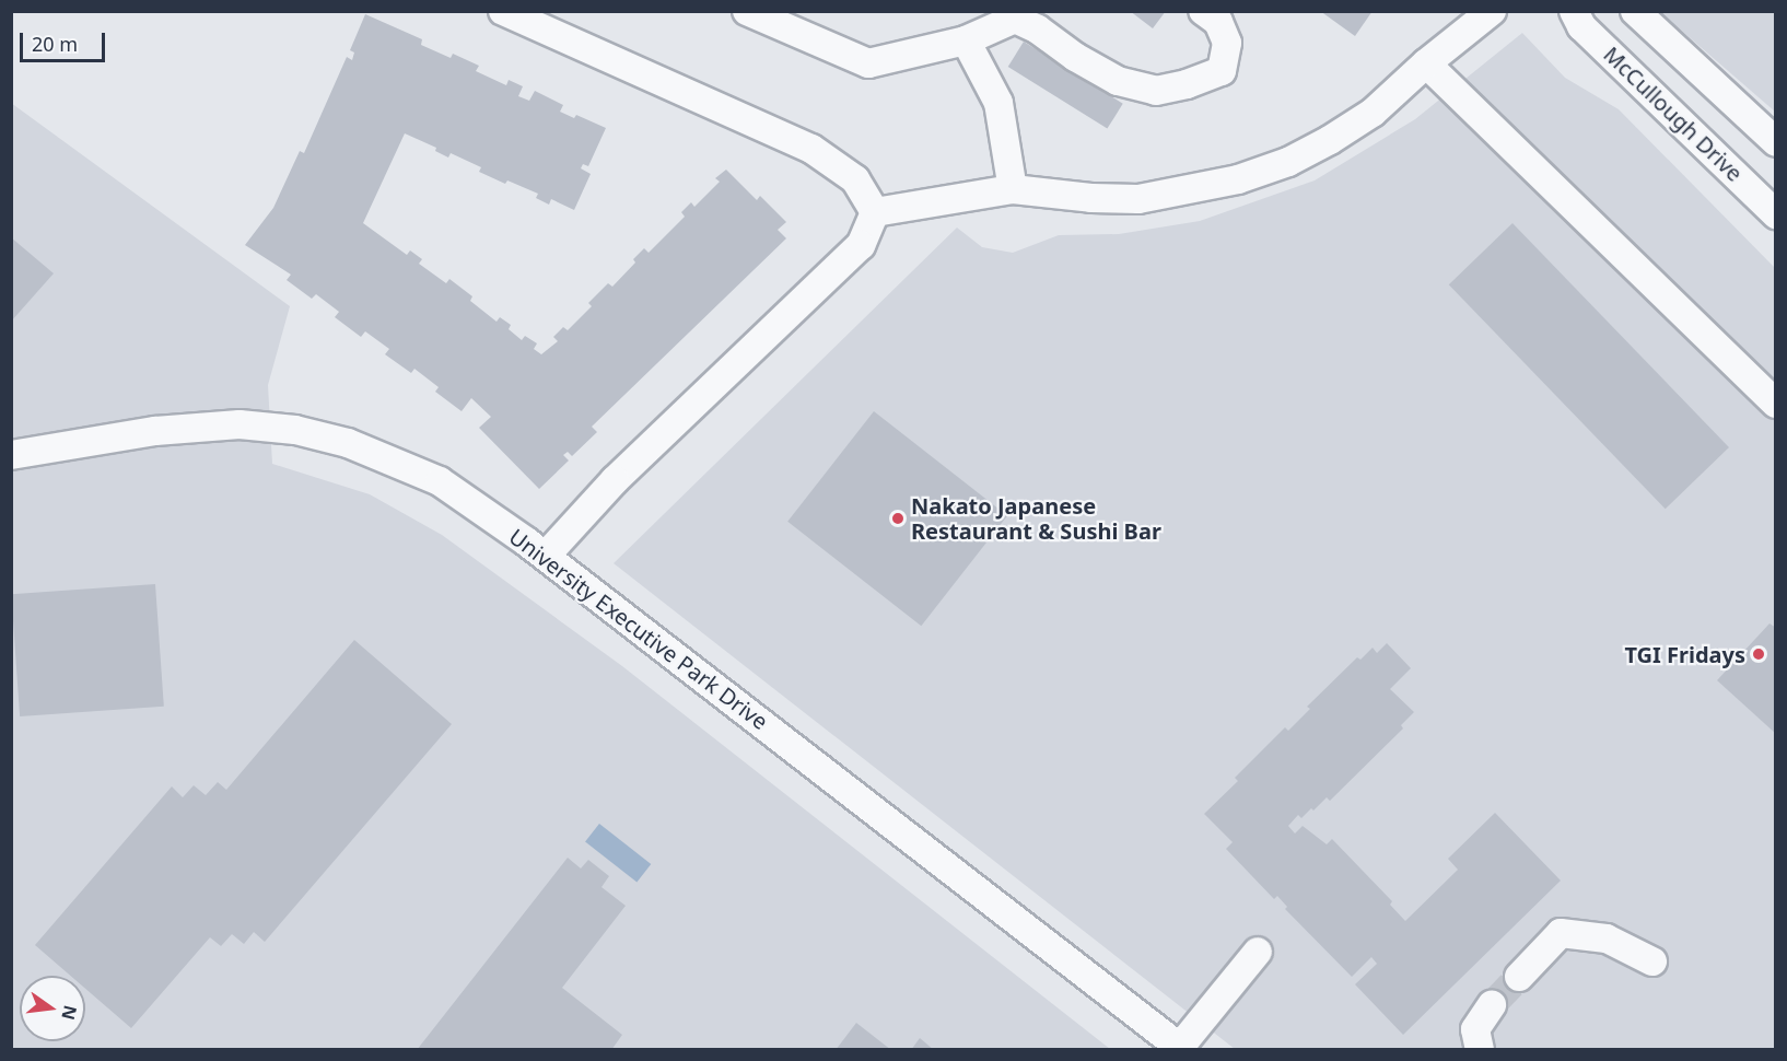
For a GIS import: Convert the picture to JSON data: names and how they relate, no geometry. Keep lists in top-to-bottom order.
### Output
{
  "streets": {
    "street": ["McCullough Drive", "University Executive Park Drive"]
  },
  "places": ["Nakato Japanese Restaurant & Sushi Bar", "TGI Fridays"],
  "scale_bar": "20 m",
  "north": "right"
}
